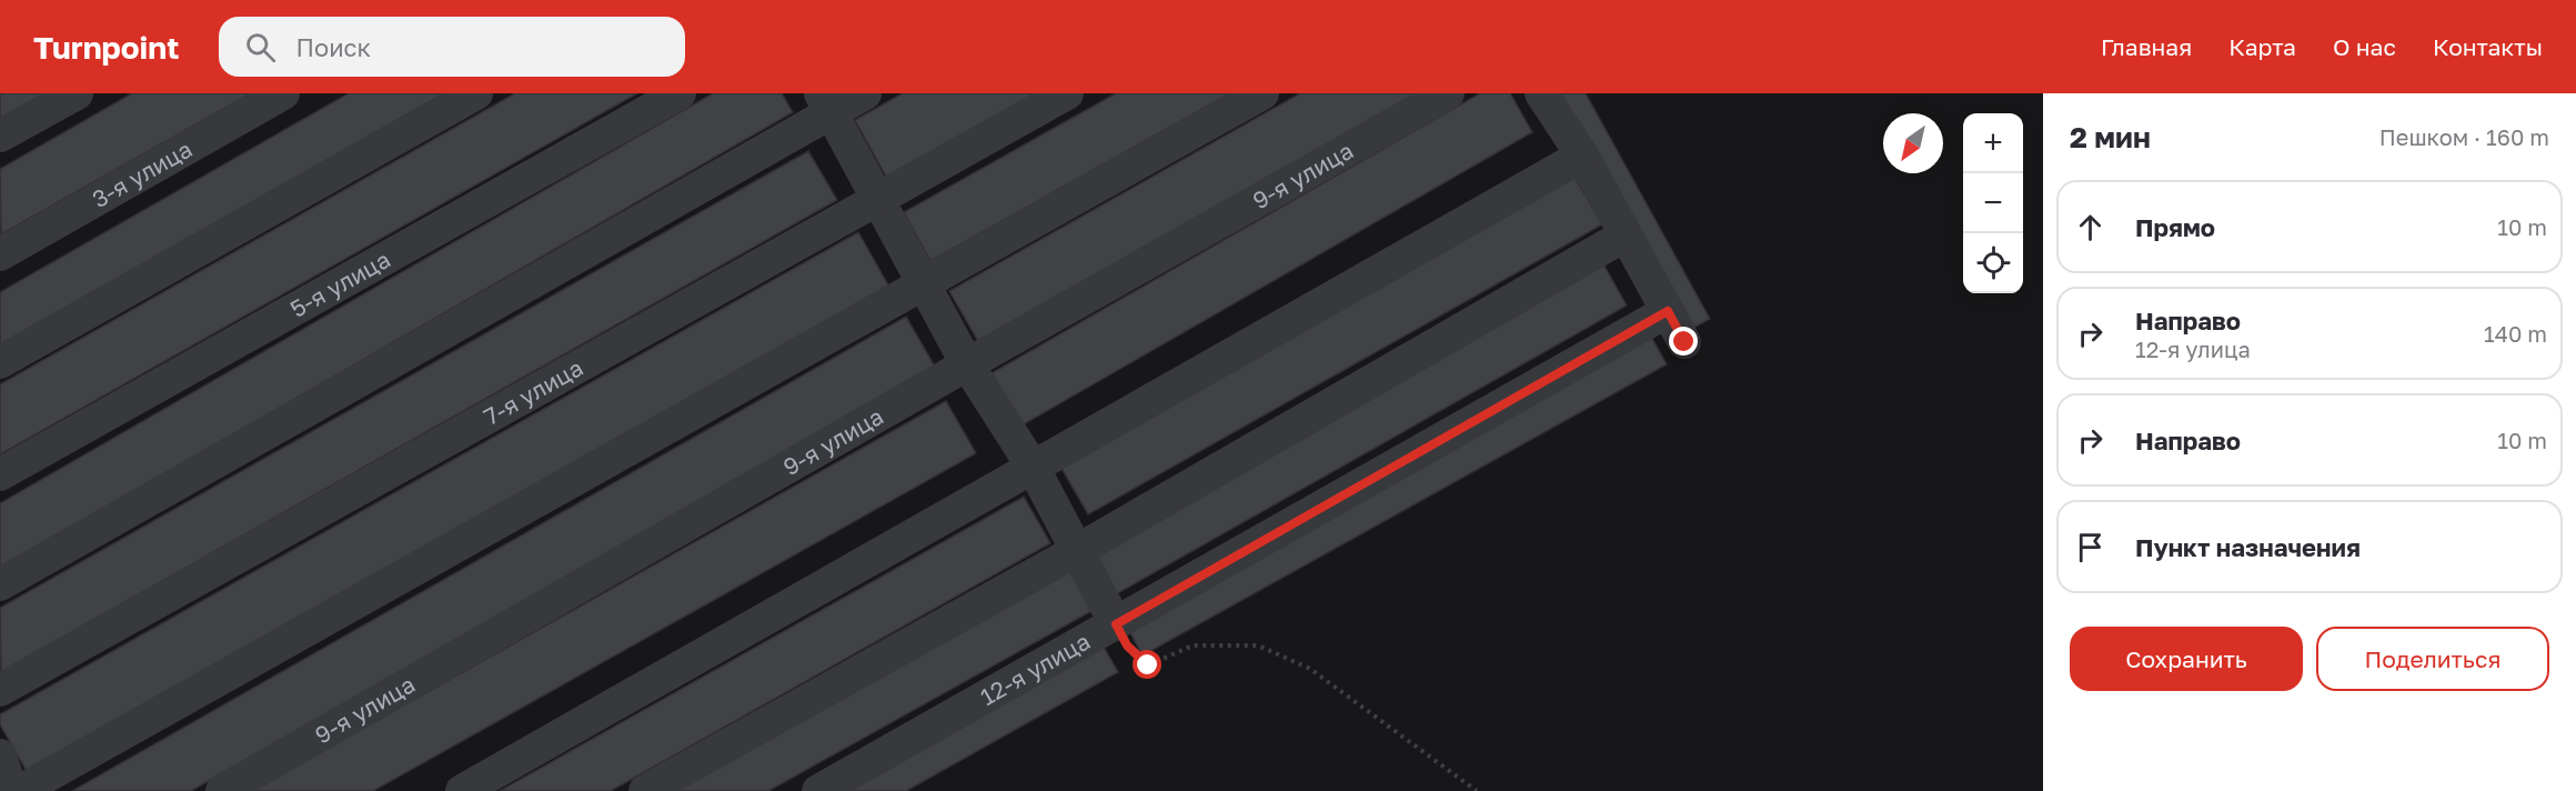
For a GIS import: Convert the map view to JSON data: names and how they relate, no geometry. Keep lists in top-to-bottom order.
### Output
{
  "streets": {
    "street": [
      "3-я улица",
      "9-я улица",
      "5-я улица",
      "7-я улица",
      "12-я улица"
    ]
  },
  "north": "bottom left",
  "page": {
    "header": "Turnpoint",
    "search": "Поиск",
    "nav": [
      "Главная",
      "Карта",
      "О нас",
      "Контакты"
    ],
    "heading": ["2 мин", "Пешком · 160 m"],
    "map_buttons": ["+", "−"],
    "list": [
      ["Прямо", "10 m"],
      ["Направо", "12-я улица", "140 m"],
      ["Направо", "10 m"],
      "Пункт назначения"
    ],
    "buttons": ["Сохранить", "Поделиться"]
  }
}
